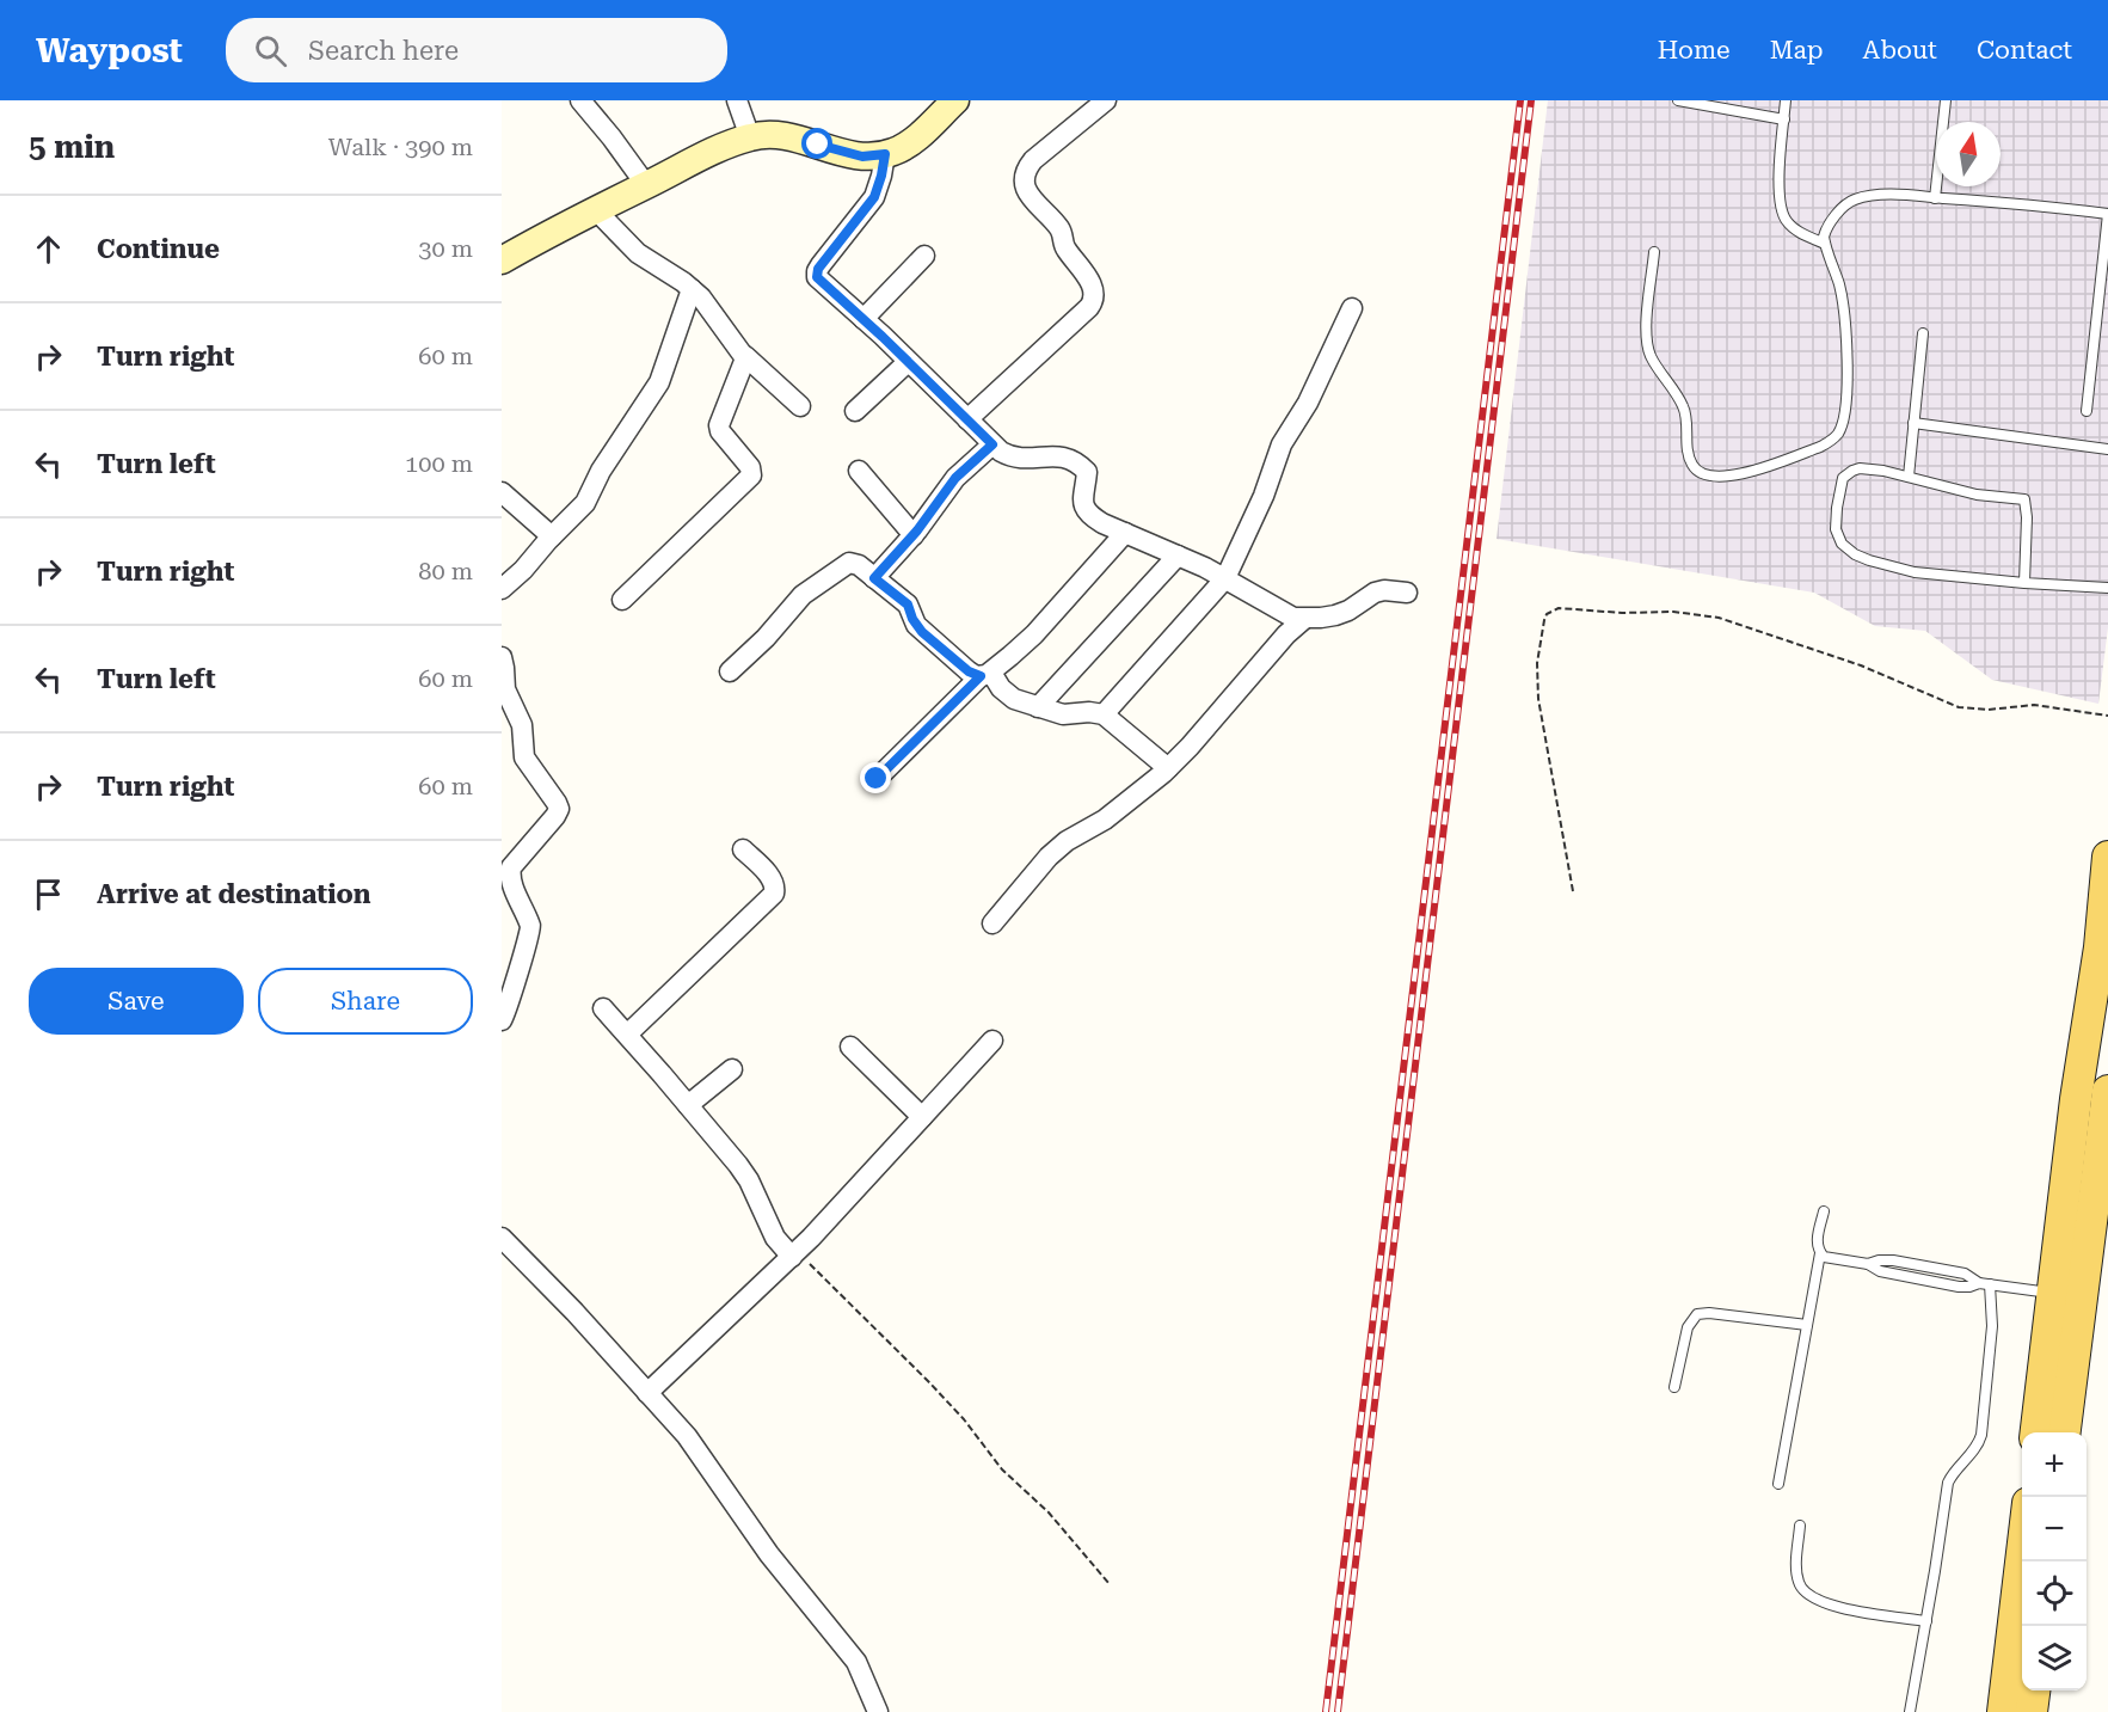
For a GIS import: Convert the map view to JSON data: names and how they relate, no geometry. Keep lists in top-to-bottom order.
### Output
{
  "north": "top",
  "page": {
    "header": "Waypost",
    "search": "Search here",
    "nav": [
      "Home",
      "Map",
      "About",
      "Contact"
    ],
    "heading": ["5 min", "Walk · 390 m"],
    "list": [
      ["Continue", "30 m"],
      ["Turn right", "60 m"],
      ["Turn left", "100 m"],
      ["Turn right", "80 m"],
      ["Turn left", "60 m"],
      ["Turn right", "60 m"],
      "Arrive at destination"
    ],
    "buttons": ["Save", "Share"],
    "map_buttons": ["+", "−"]
  }
}
